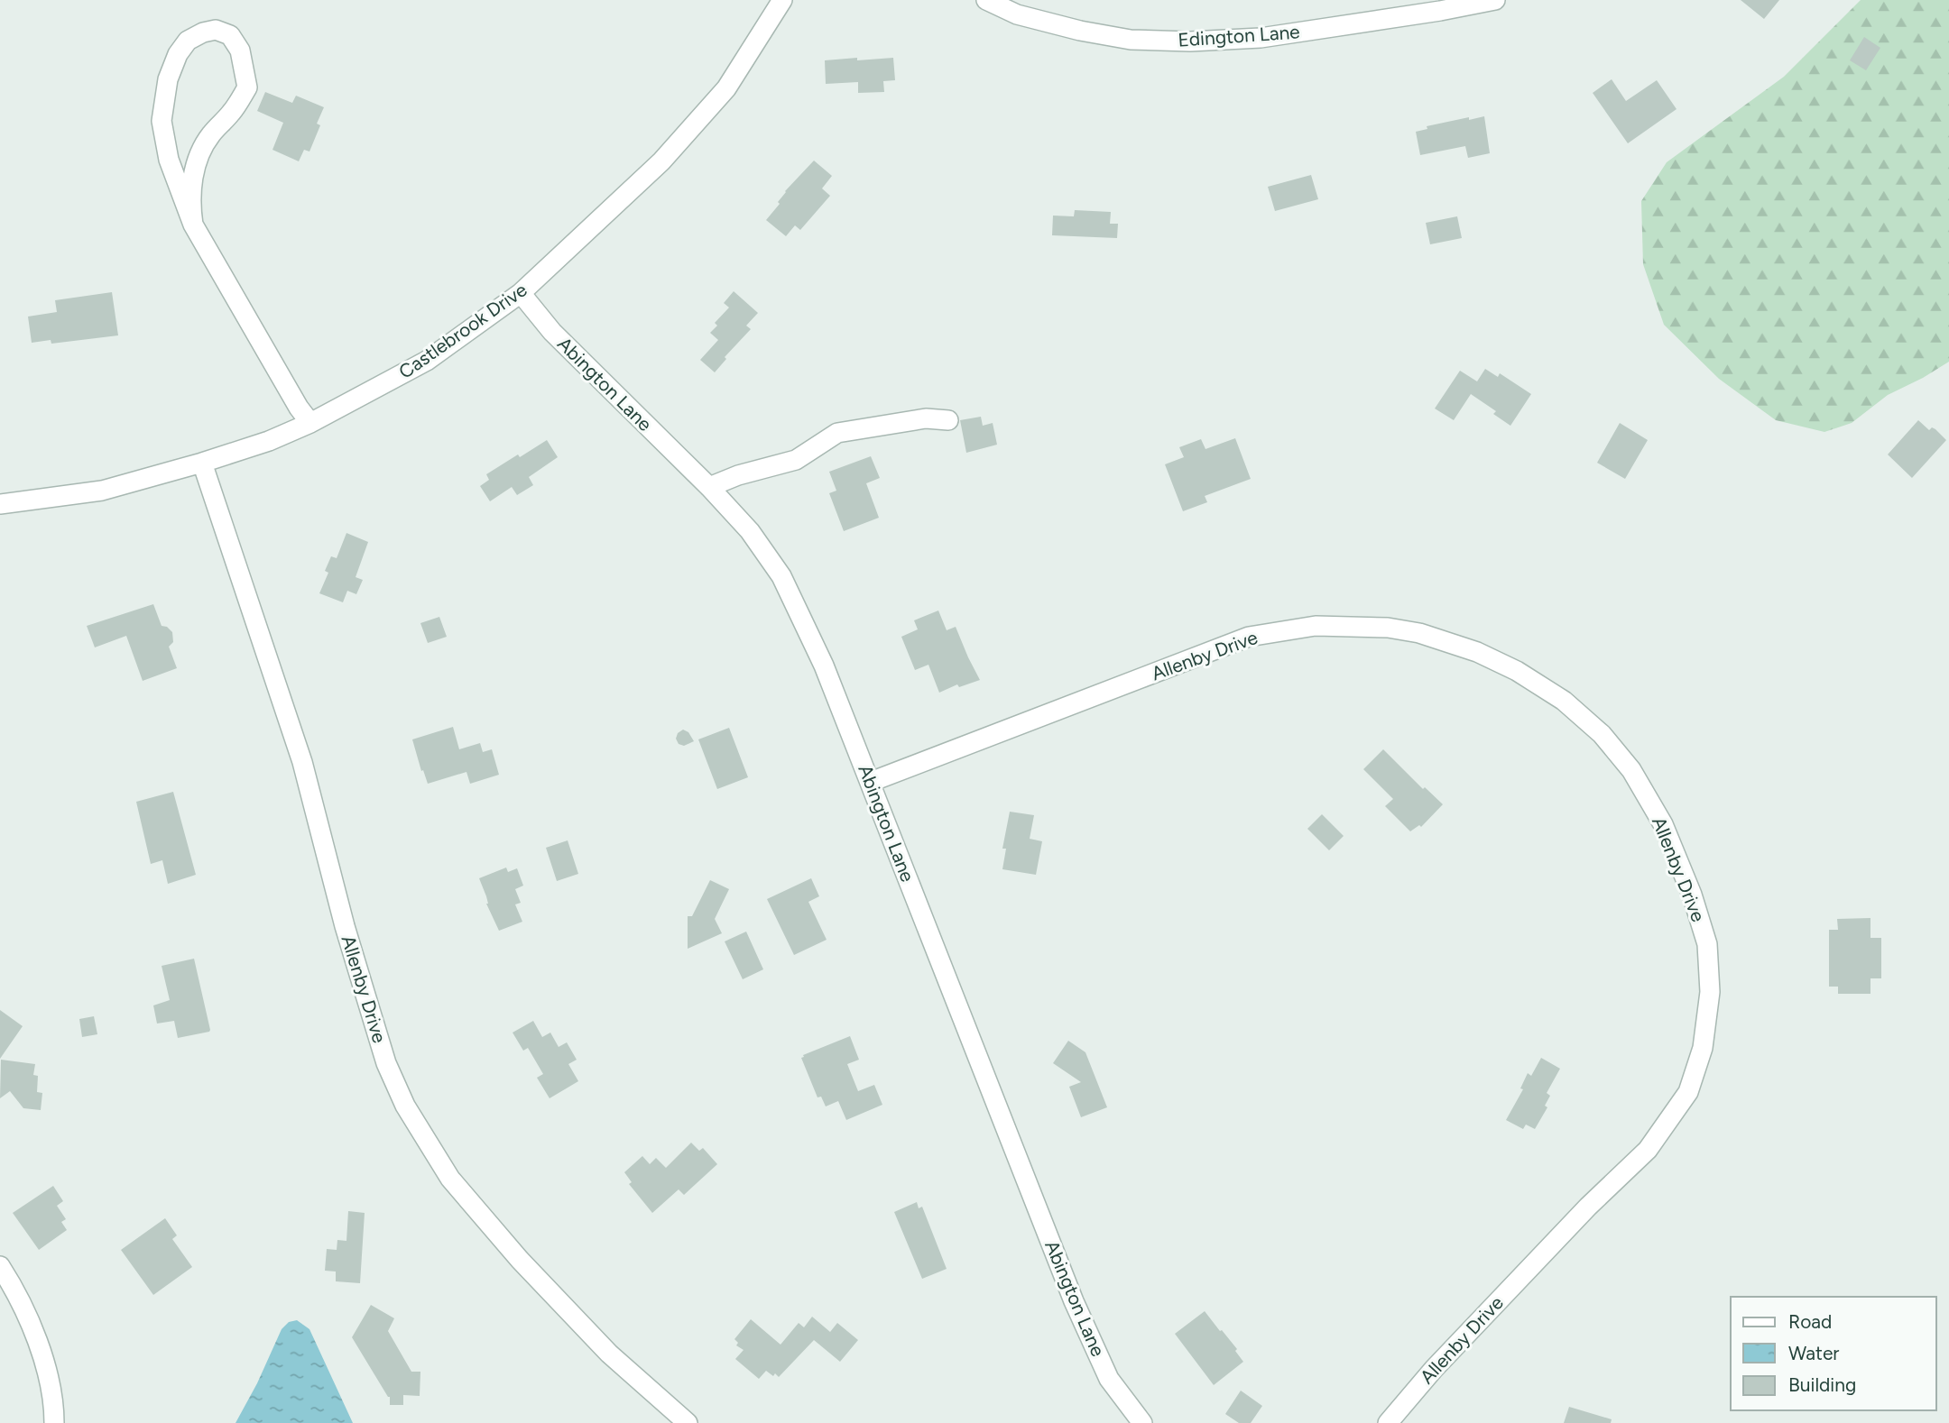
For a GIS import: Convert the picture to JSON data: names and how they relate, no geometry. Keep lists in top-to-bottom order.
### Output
{
  "streets": {
    "street": [
      "Edington Lane",
      "Castlebrook Drive",
      "Abington Lane",
      "Allenby Drive"
    ]
  },
  "crossings": [
    ["Castlebrook Drive", "Abington Lane"],
    ["Castlebrook Drive", "Allenby Drive"],
    ["Abington Lane", "Allenby Drive"]
  ],
  "legend": ["Road", "Water", "Building"]
}
